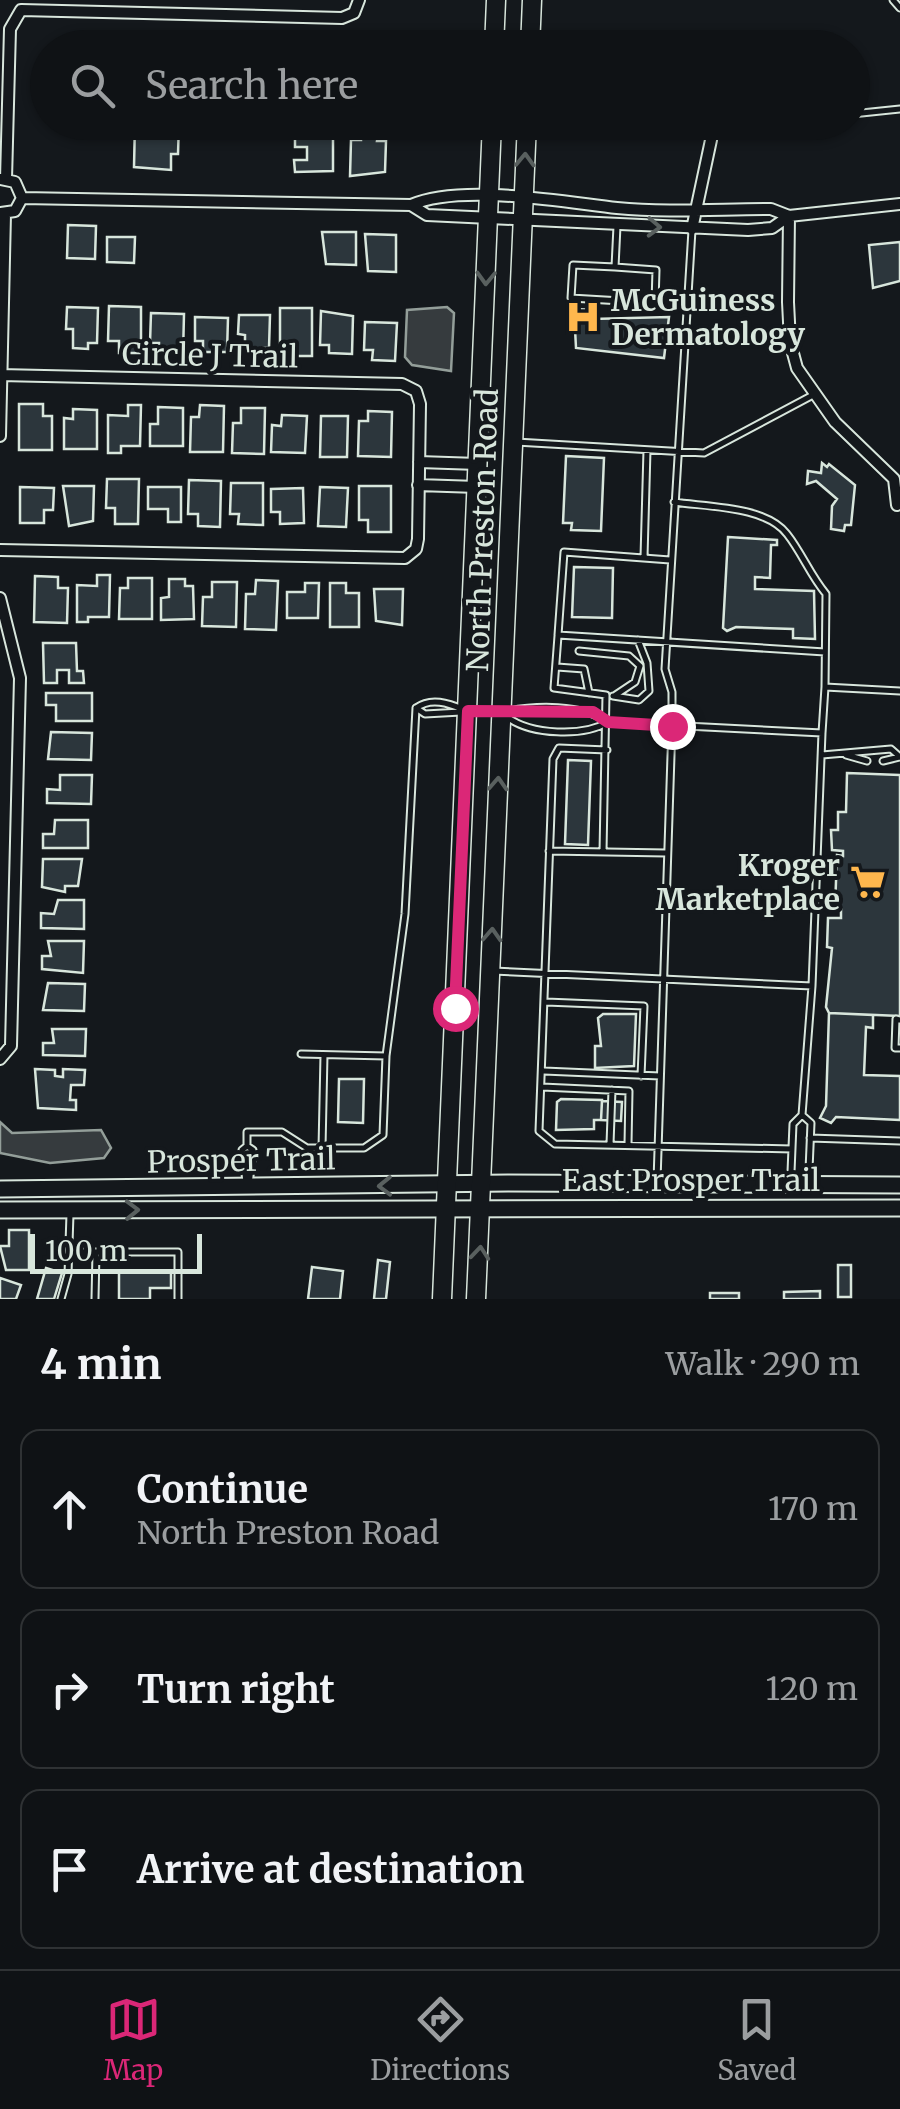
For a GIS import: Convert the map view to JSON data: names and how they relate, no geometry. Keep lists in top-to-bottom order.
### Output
{
  "streets": {
    "main road": ["North Preston Road", "Prosper Trail", "East Prosper Trail"],
    "street": ["Circle J Trail"]
  },
  "crossings": [
    ["North Preston Road", "Prosper Trail"],
    ["North Preston Road", "East Prosper Trail"],
    ["Prosper Trail", "East Prosper Trail"]
  ],
  "places": {
    "hospital": ["McGuiness Dermatology"],
    "supermarket": ["Kroger Marketplace"]
  },
  "scale_bar": "100 m",
  "page": {
    "search": "Search here",
    "scale": "100 m",
    "heading": ["4 min", "Walk · 290 m"],
    "list": [
      ["Continue", "North Preston Road", "170 m"],
      ["Turn right", "120 m"],
      "Arrive at destination"
    ],
    "nav": ["Map", "Directions", "Saved"]
  }
}
